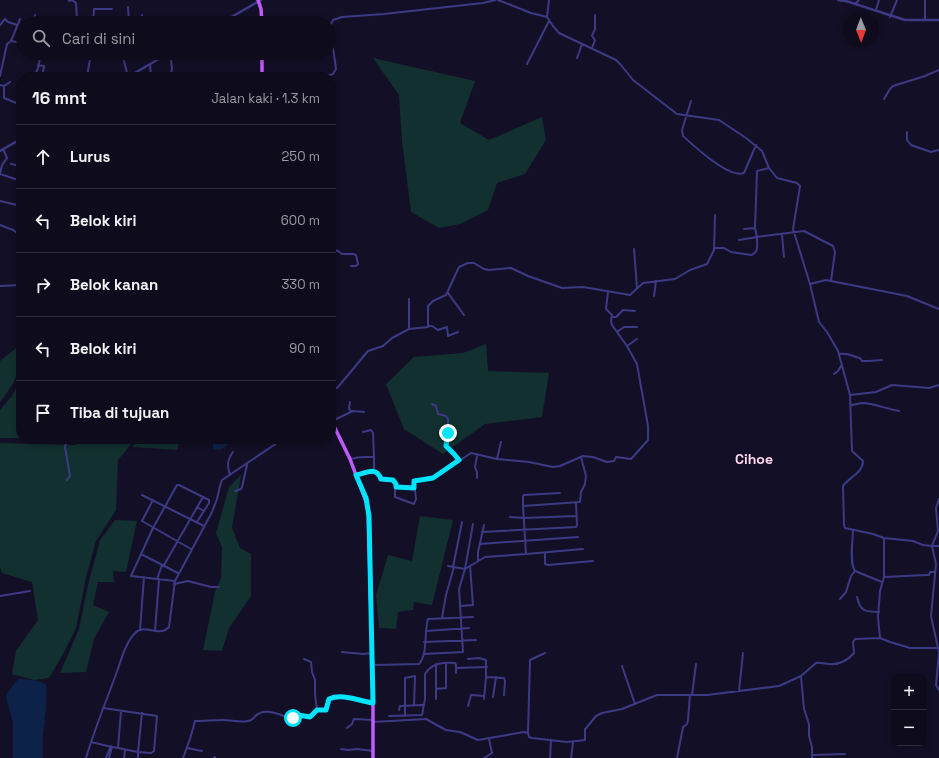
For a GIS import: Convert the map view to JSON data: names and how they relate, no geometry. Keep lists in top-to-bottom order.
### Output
{
  "districts": ["Cihoe"],
  "north": "bottom",
  "page": {
    "search": "Cari di sini",
    "heading": ["16 mnt", "Jalan kaki · 1.3 km"],
    "list": [
      ["Lurus", "250 m"],
      ["Belok kiri", "600 m"],
      ["Belok kanan", "330 m"],
      ["Belok kiri", "90 m"],
      "Tiba di tujuan"
    ],
    "map_buttons": ["+", "−"]
  }
}
